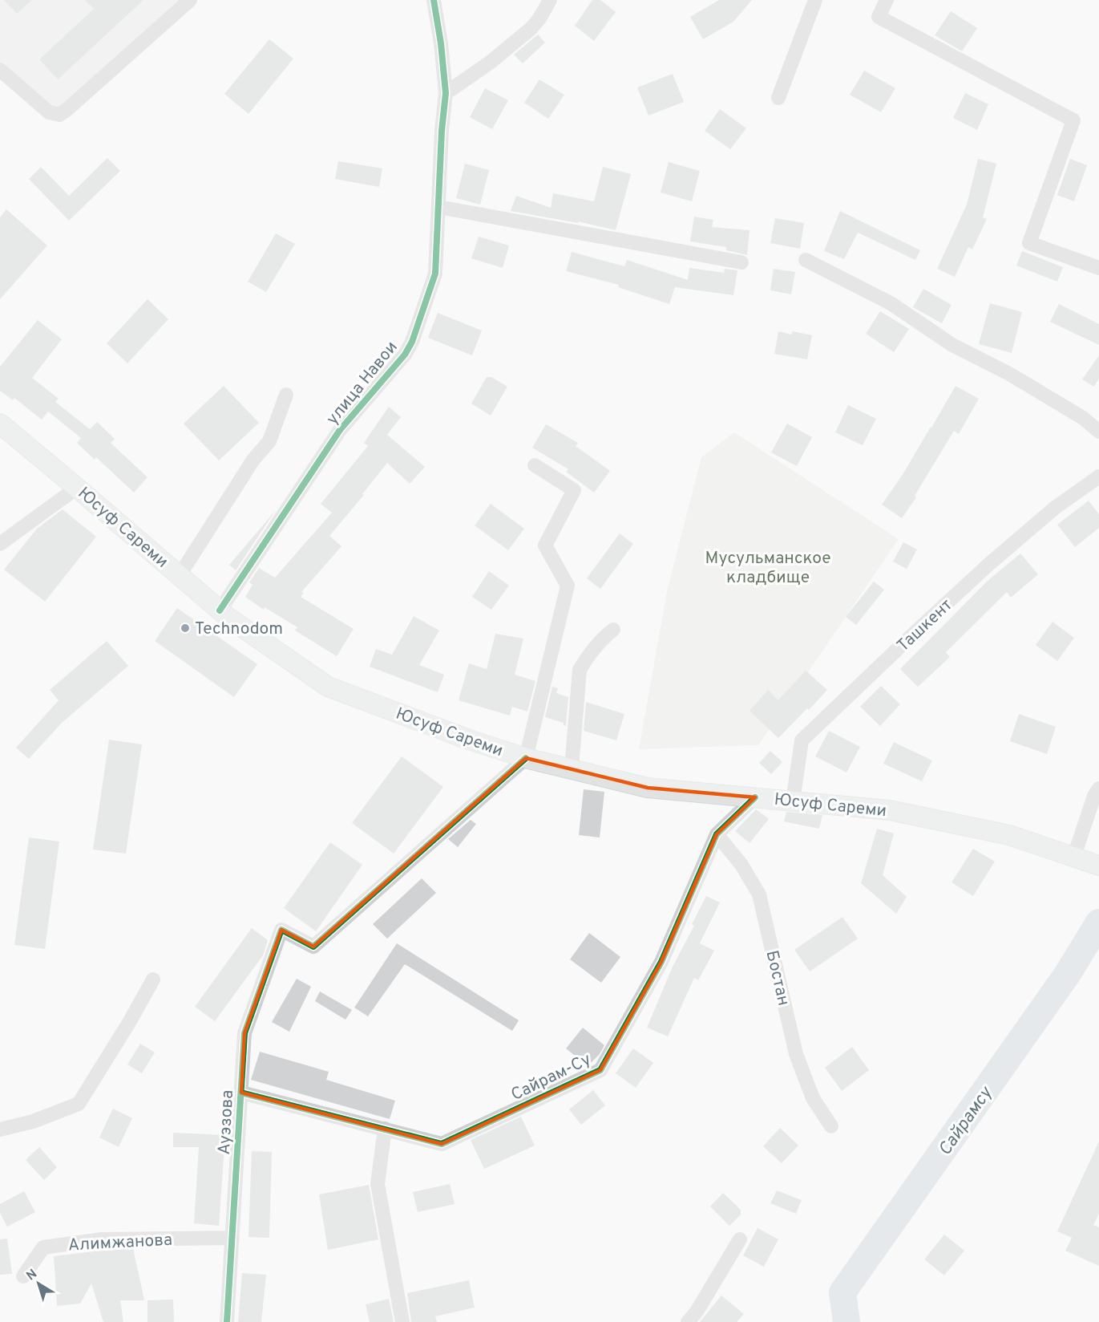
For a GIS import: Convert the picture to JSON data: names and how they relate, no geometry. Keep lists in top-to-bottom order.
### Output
{
  "streets": {
    "main road": ["Юсуф Сареми"],
    "street": [
      "улица Навои",
      "Ташкент",
      "Бостан",
      "Сайрам-Су",
      "Ауэзова",
      "Алимжанова"
    ]
  },
  "crossings": [
    ["улица Навои", "Юсуф Сареми"],
    ["Юсуф Сареми", "Ташкент"],
    ["Юсуф Сареми", "Сайрам-Су"],
    ["Юсуф Сареми", "Ауэзова"],
    ["Бостан", "Сайрам-Су"],
    ["Сайрам-Су", "Ауэзова"],
    ["Ауэзова", "Алимжанова"]
  ],
  "water": ["Сайрамсу"],
  "parks": ["Мусульманское кладбище"],
  "places": ["Technodom"],
  "north": "top left"
}
